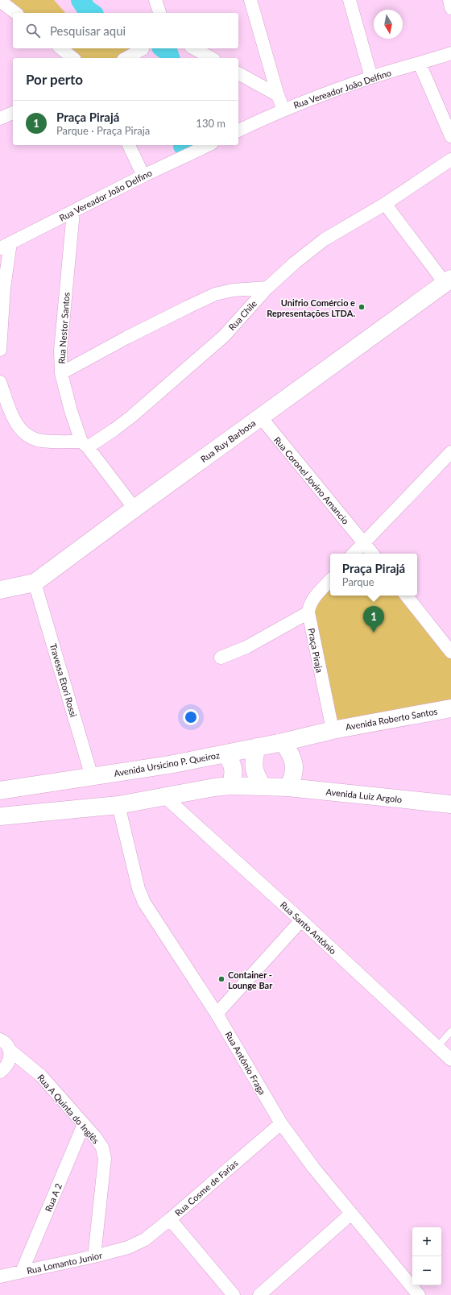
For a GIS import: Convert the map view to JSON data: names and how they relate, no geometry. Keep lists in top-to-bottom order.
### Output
{
  "streets": {
    "main road": [
      "Rua Ruy Barbosa",
      "Avenida Roberto Santos",
      "Avenida Ursicino P. Queiroz",
      "Avenida Luiz Argolo"
    ],
    "street": [
      "Rua Vereador João Delfino",
      "Rua Chile",
      "Rua Nestor Santos",
      "Rua Coronel Jovino Amancio",
      "Praça Piraja",
      "Travessa Etori Rossi",
      "Rua Santo Antônio",
      "Rua Antônio Fraga",
      "Rua A Quinta do Inglês",
      "Rua Cosme de Farias",
      "Rua A 2",
      "Rua Lomanto Junior"
    ]
  },
  "crossings": [
    ["Rua Vereador João Delfino", "Rua Nestor Santos"],
    ["Rua Chile", "Rua Nestor Santos"],
    ["Rua Nestor Santos", "Rua Ruy Barbosa"],
    ["Rua Ruy Barbosa", "Rua Coronel Jovino Amancio"],
    ["Rua Ruy Barbosa", "Travessa Etori Rossi"],
    ["Praça Piraja", "Avenida Roberto Santos"],
    ["Praça Piraja", "Avenida Ursicino P. Queiroz"],
    ["Travessa Etori Rossi", "Avenida Ursicino P. Queiroz"],
    ["Avenida Roberto Santos", "Avenida Ursicino P. Queiroz"],
    ["Avenida Ursicino P. Queiroz", "Avenida Luiz Argolo"],
    ["Rua Antônio Fraga", "Rua Cosme de Farias"],
    ["Rua A Quinta do Inglês", "Rua A 2"],
    ["Rua A Quinta do Inglês", "Rua Lomanto Junior"],
    ["Rua Cosme de Farias", "Rua Lomanto Junior"],
    ["Rua A 2", "Rua Lomanto Junior"]
  ],
  "places": ["Unifrio Comércio e Representações LTDA.", "Container - Lounge Bar"],
  "north": "bottom",
  "page": {
    "search": "Pesquisar aqui",
    "heading": "Por perto",
    "list": [
      {
        "mark": "1",
        "name": "Praça Pirajá",
        "note": "Parque · Praça Piraja",
        "value": "130 m"
      }
    ],
    "popup": ["Praça Pirajá", "Parque"],
    "pins": "1",
    "map_buttons": ["+", "−"]
  }
}
